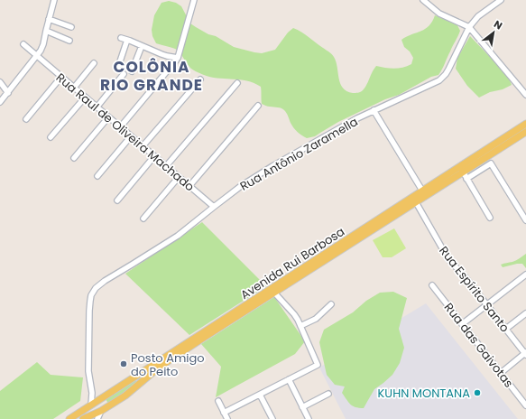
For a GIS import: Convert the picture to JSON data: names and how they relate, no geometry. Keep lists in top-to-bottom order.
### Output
{
  "streets": {
    "main road": ["Avenida Rui Barbosa"],
    "street": [
      "Rua Raul de Oliveira Machado",
      "Rua Antônio Zaramella",
      "Rua Espírito Santo",
      "Rua das Gaivotas"
    ]
  },
  "crossings": [
    ["Rua Raul de Oliveira Machado", "Rua Antônio Zaramella"],
    ["Rua Antônio Zaramella", "Avenida Rui Barbosa"],
    ["Avenida Rui Barbosa", "Rua Espírito Santo"]
  ],
  "districts": ["COLÔNIA RIO GRANDE"],
  "places": ["Posto Amigo do Peito", "KUHN MONTANA"],
  "north": "top right"
}
